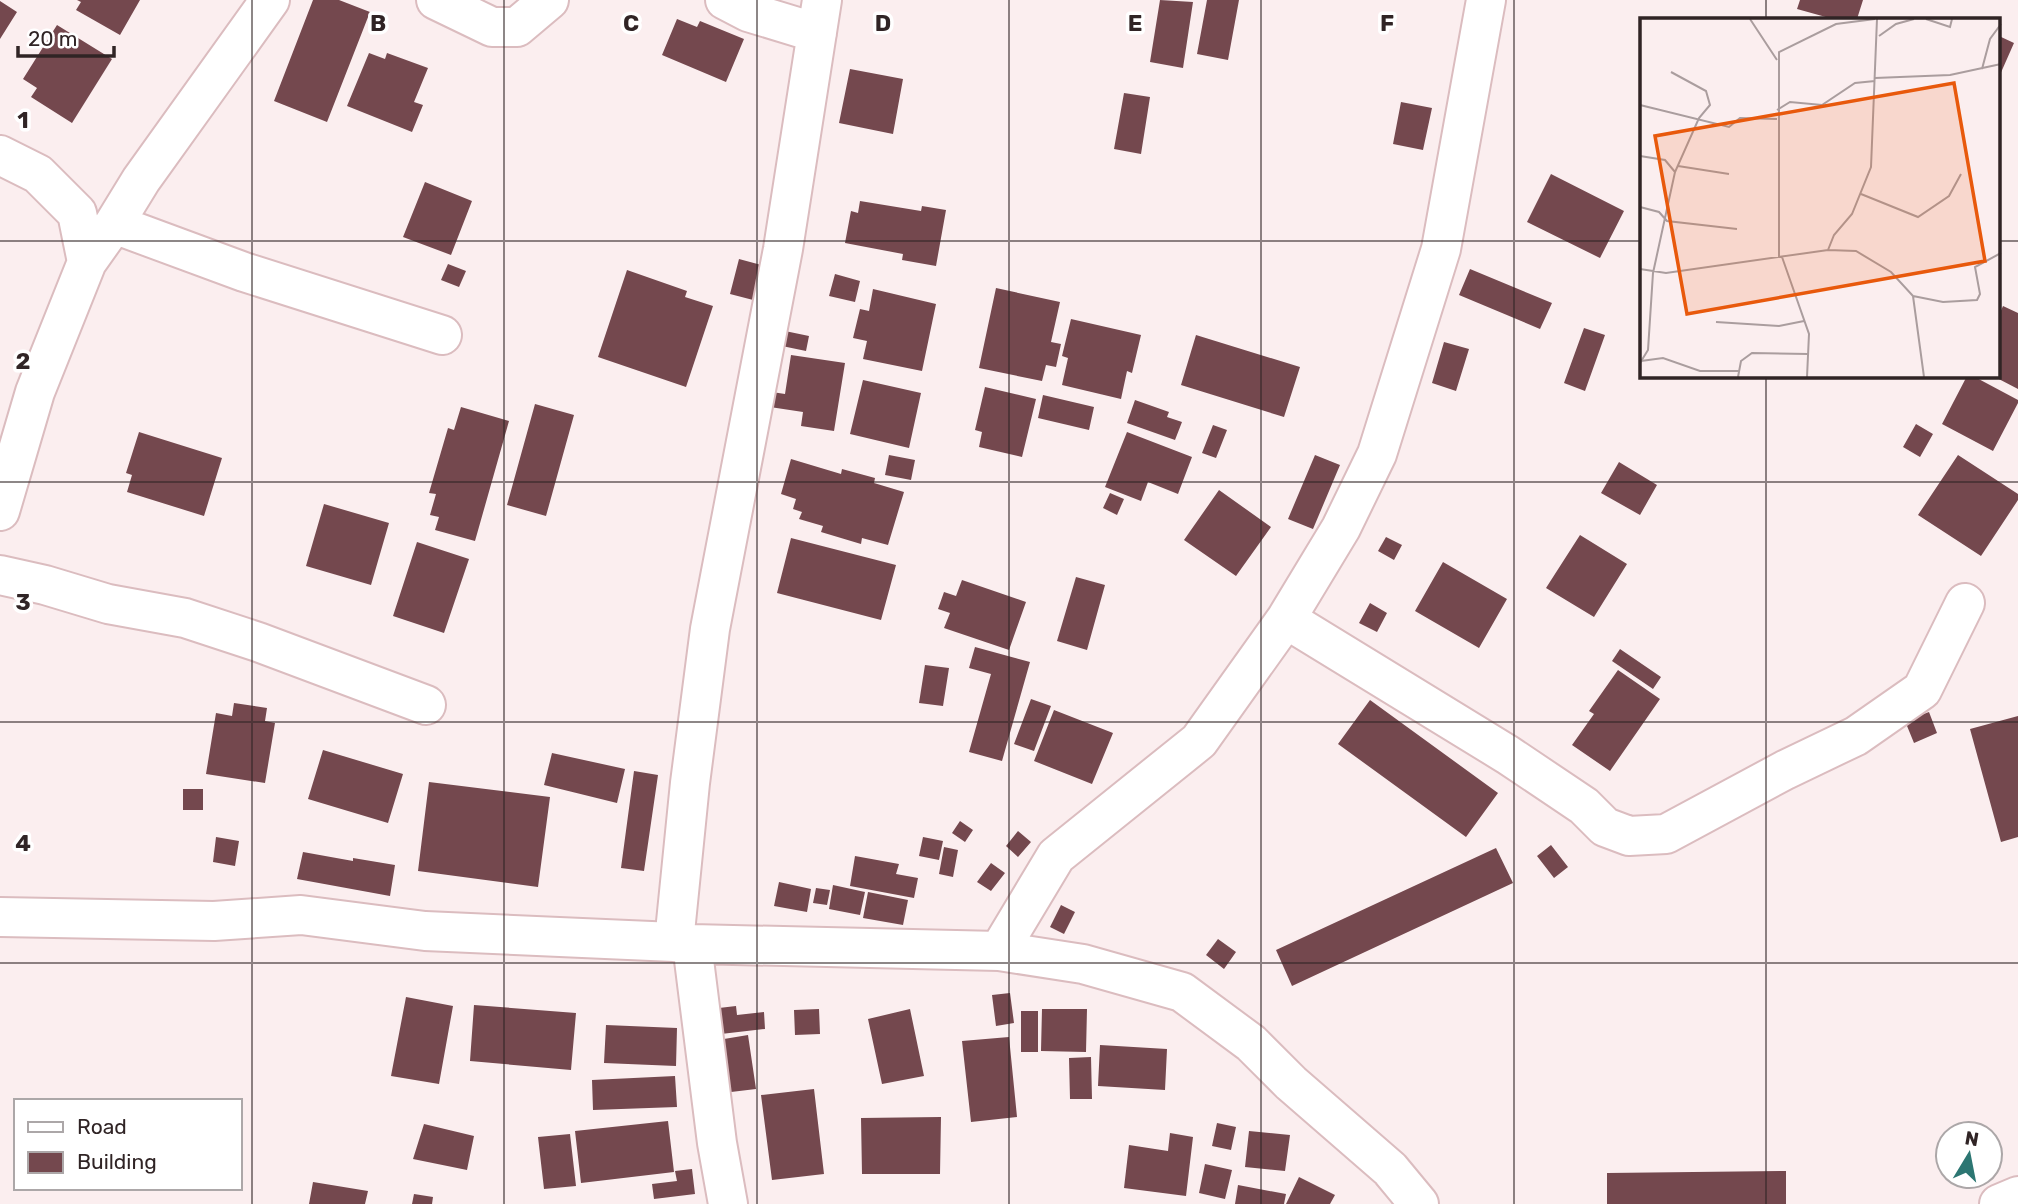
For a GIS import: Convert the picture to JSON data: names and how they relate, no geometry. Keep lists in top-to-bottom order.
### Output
{
  "legend": ["Road", "Building"],
  "scale_bar": "20 m",
  "north": "top",
  "grid": {
    "columns": [
      "B",
      "C",
      "D",
      "E",
      "F"
    ],
    "rows": [
      "1",
      "2",
      "3",
      "4"
    ]
  }
}
